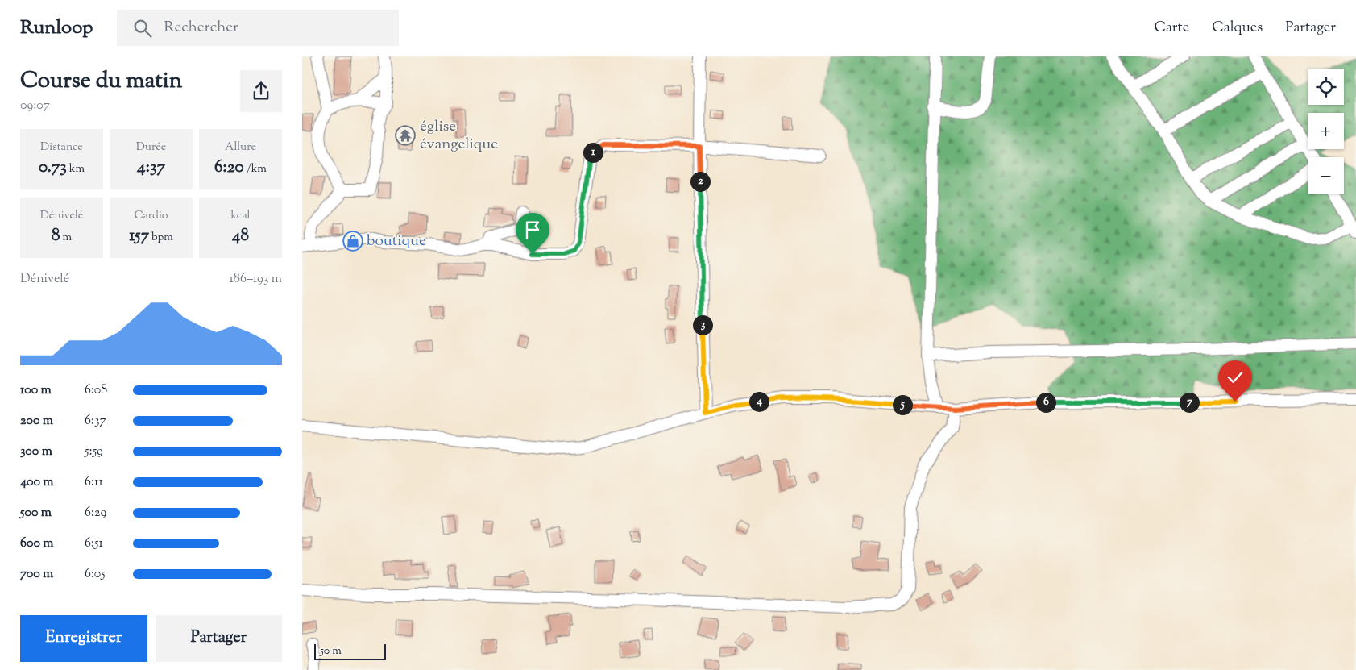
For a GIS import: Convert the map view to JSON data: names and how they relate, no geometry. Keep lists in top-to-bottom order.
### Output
{
  "places": {
    "temple": ["église évangelique"],
    "shop": ["boutique"]
  },
  "scale_bar": "50 m",
  "page": {
    "header": "Runloop",
    "search": "Rechercher",
    "nav": ["Carte", "Calques", "Partager"],
    "heading": ["Course du matin", "09:07"],
    "map_buttons": ["+", "−"],
    "stats": [
      ["Distance", "0.73 km"],
      ["Durée", "4:37"],
      ["Allure", "6:20 /km"],
      ["Dénivelé", "8 m"],
      ["Cardio", "157 bpm"],
      ["kcal", "48"]
    ],
    "pins": [
      "1",
      "2",
      "3",
      "4",
      "6",
      "7",
      "5"
    ],
    "chart": ["Dénivelé", "186–193 m"],
    "list": [
      {
        "name": "100 m",
        "note": "6:08"
      },
      {
        "name": "200 m",
        "note": "6:37"
      },
      {
        "name": "300 m",
        "note": "5:59"
      },
      {
        "name": "400 m",
        "note": "6:11"
      },
      {
        "name": "500 m",
        "note": "6:29"
      },
      {
        "name": "600 m",
        "note": "6:51"
      },
      {
        "name": "700 m",
        "note": "6:05"
      }
    ],
    "buttons": ["Enregistrer", "Partager"],
    "scale": "50 m"
  }
}
